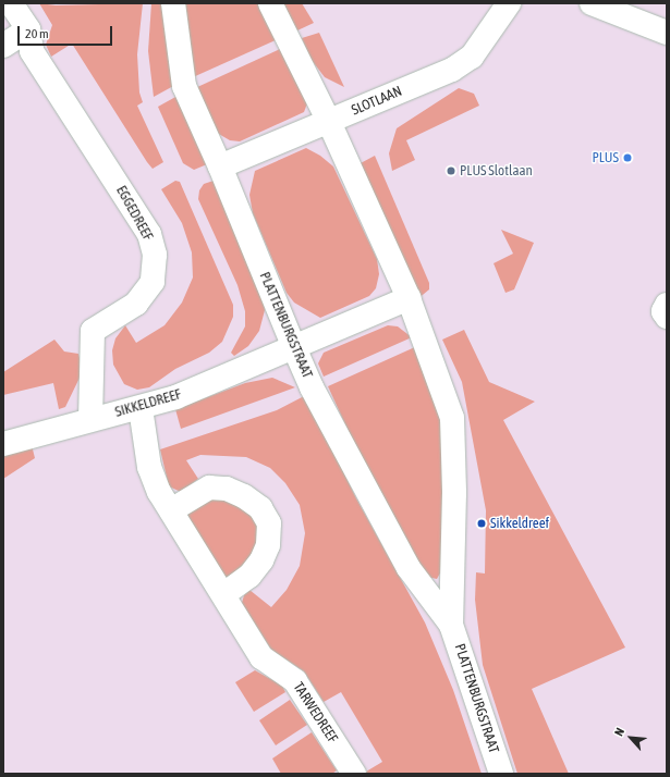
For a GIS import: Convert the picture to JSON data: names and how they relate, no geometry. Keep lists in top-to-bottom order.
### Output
{
  "streets": {
    "street": [
      "SLOTLAAN",
      "EGGEDREEF",
      "PLATTENBURGSTRAAT",
      "SIKKELDREEF",
      "TARWEDREEF"
    ]
  },
  "crossings": [
    ["SLOTLAAN", "PLATTENBURGSTRAAT"],
    ["EGGEDREEF", "SIKKELDREEF"],
    ["PLATTENBURGSTRAAT", "SIKKELDREEF"],
    ["SIKKELDREEF", "TARWEDREEF"]
  ],
  "places": ["PLUS", "PLUS Slotlaan", "Sikkeldreef"],
  "scale_bar": "20 m",
  "north": "top left"
}
